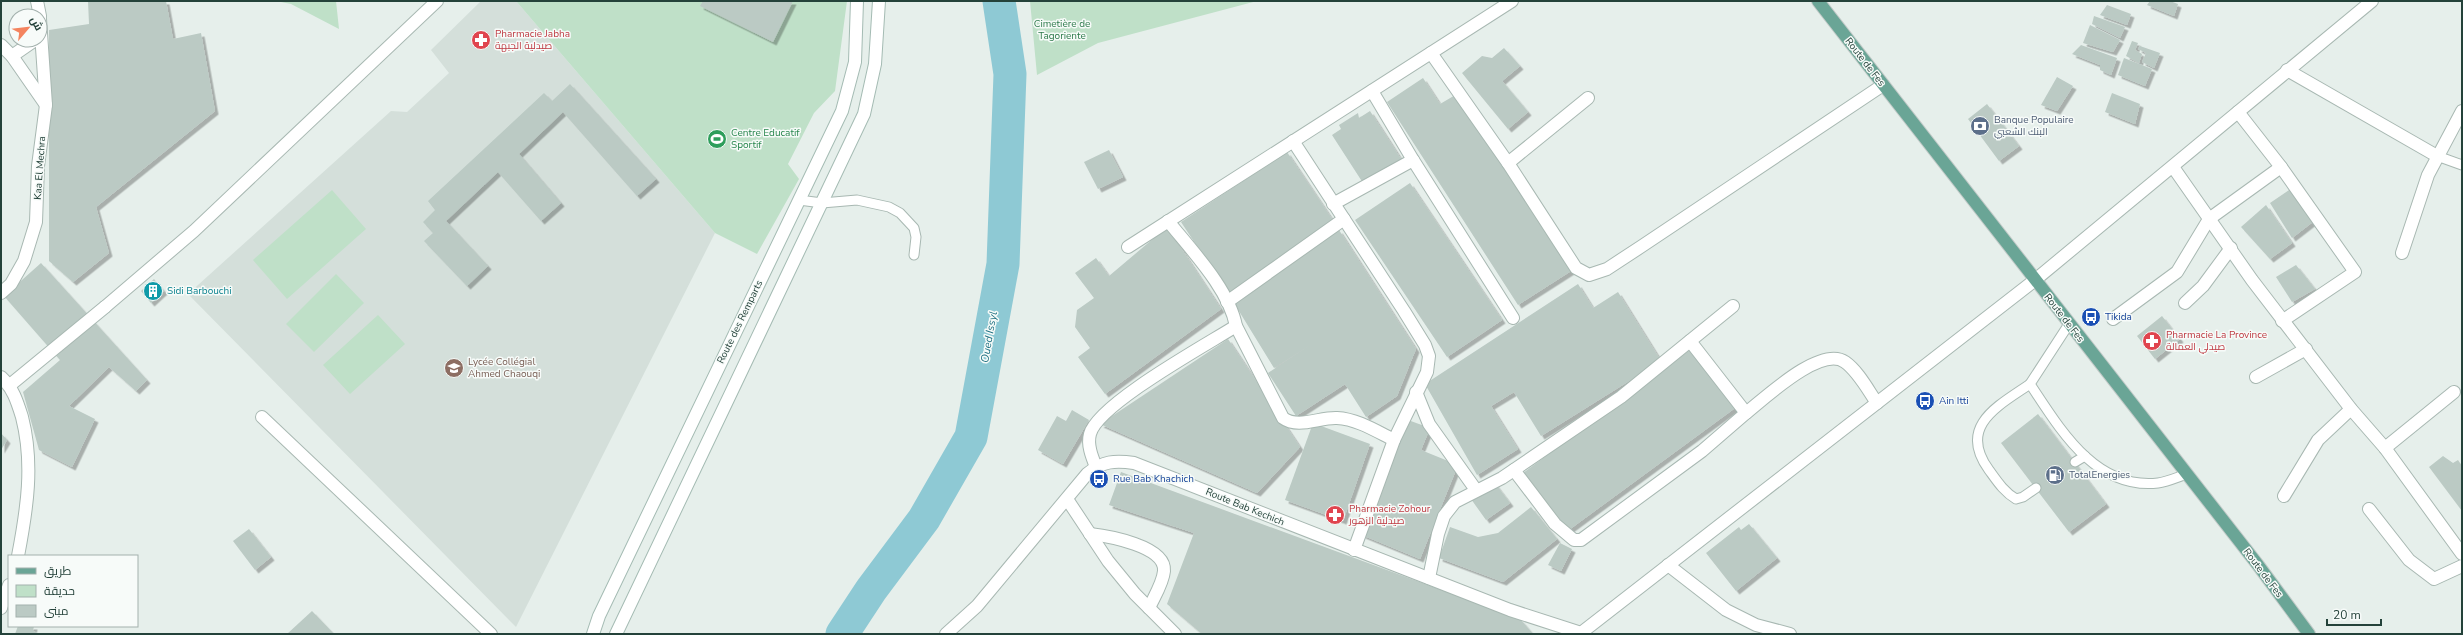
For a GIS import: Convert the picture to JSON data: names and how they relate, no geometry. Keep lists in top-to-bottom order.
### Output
{
  "streets": {
    "main road": ["Route de Fes"],
    "street": ["Kaa El Mechra", "Route des Remparts", "Route Bab Kechich"]
  },
  "water": ["Oued Issyl"],
  "parks": ["Cimetière de Tagoriente"],
  "places": {
    "pharmacy": ["Pharmacie Jabha صيدلية الجبهة", "Pharmacie La Province صيدلي العمالة", "Pharmacie Zohour صيدلية الزهور"],
    "bank": ["Banque Populaire البنك الشعبي"],
    "sports": ["Centre Educatif Sportif"],
    "building": ["Sidi Barbouchi"],
    "bus stop": ["Tikida", "Ain Itti", "Rue Bab Khachich"],
    "school or university": ["Lycée Collégial Ahmed Chaouqi"],
    "fuel station": ["TotalEnergies"]
  },
  "legend": ["طريق", "حديقة", "مبنى"],
  "scale_bar": "20 m",
  "north": "top right"
}
